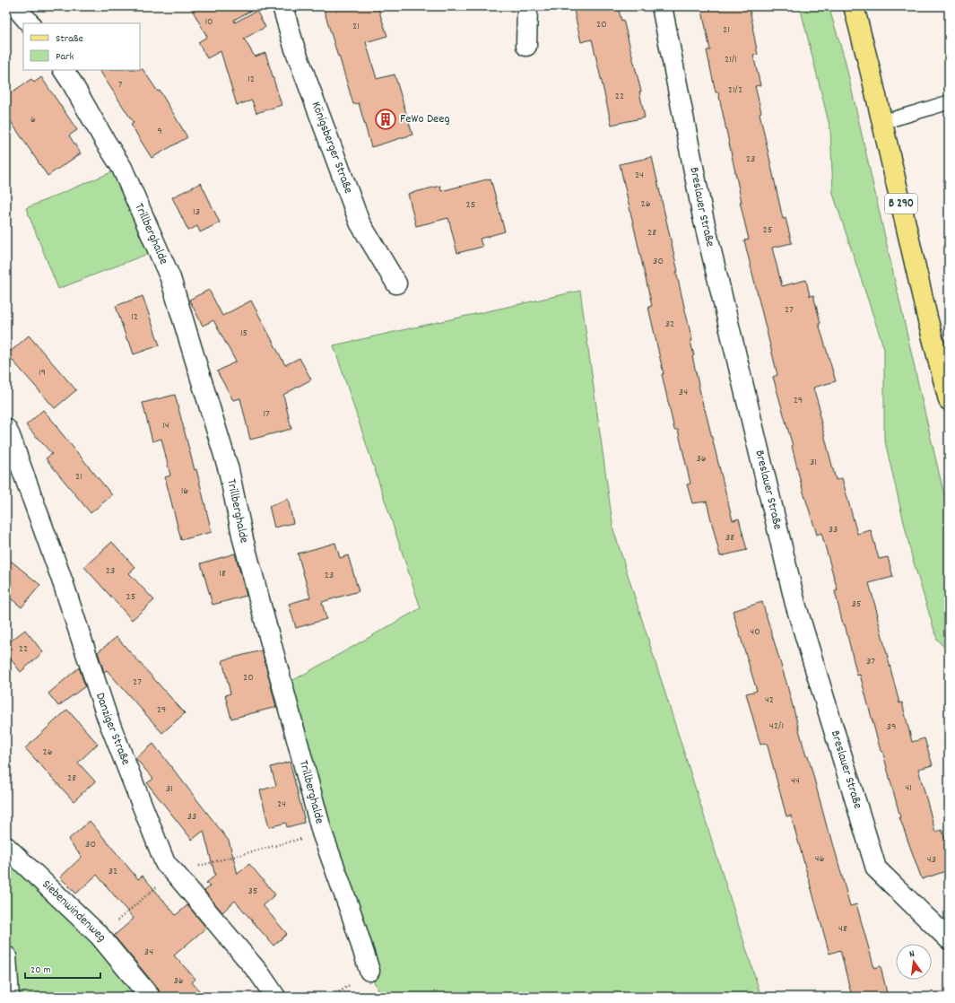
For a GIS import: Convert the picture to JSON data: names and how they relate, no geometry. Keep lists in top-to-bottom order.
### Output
{
  "streets": {
    "main road": ["B 290"],
    "street": [
      "Königsberger Straße",
      "Breslauer Straße",
      "Trillberghalde",
      "Danziger Straße",
      "Siebenwindenweg"
    ]
  },
  "places": {
    "building": ["FeWo Deeg"]
  },
  "house_numbers": [
    "10",
    "20",
    "21",
    "21",
    "21/1",
    "12",
    "7",
    "21/2",
    "22",
    "6",
    "9",
    "23",
    "24",
    "26",
    "25",
    "13",
    "25",
    "28",
    "30",
    "27",
    "12",
    "32",
    "15",
    "19",
    "34",
    "29",
    "17",
    "14",
    "36",
    "31",
    "21",
    "16",
    "33",
    "38",
    "23",
    "18",
    "23",
    "25",
    "35",
    "40",
    "22",
    "37",
    "20",
    "27",
    "42",
    "29",
    "42/1",
    "39",
    "26",
    "28",
    "44",
    "41",
    "31",
    "24",
    "33",
    "30",
    "46",
    "43",
    "32",
    "35",
    "48",
    "34",
    "36"
  ],
  "legend": ["Straße", "Park"],
  "scale_bar": "20 m",
  "north": "top"
}
